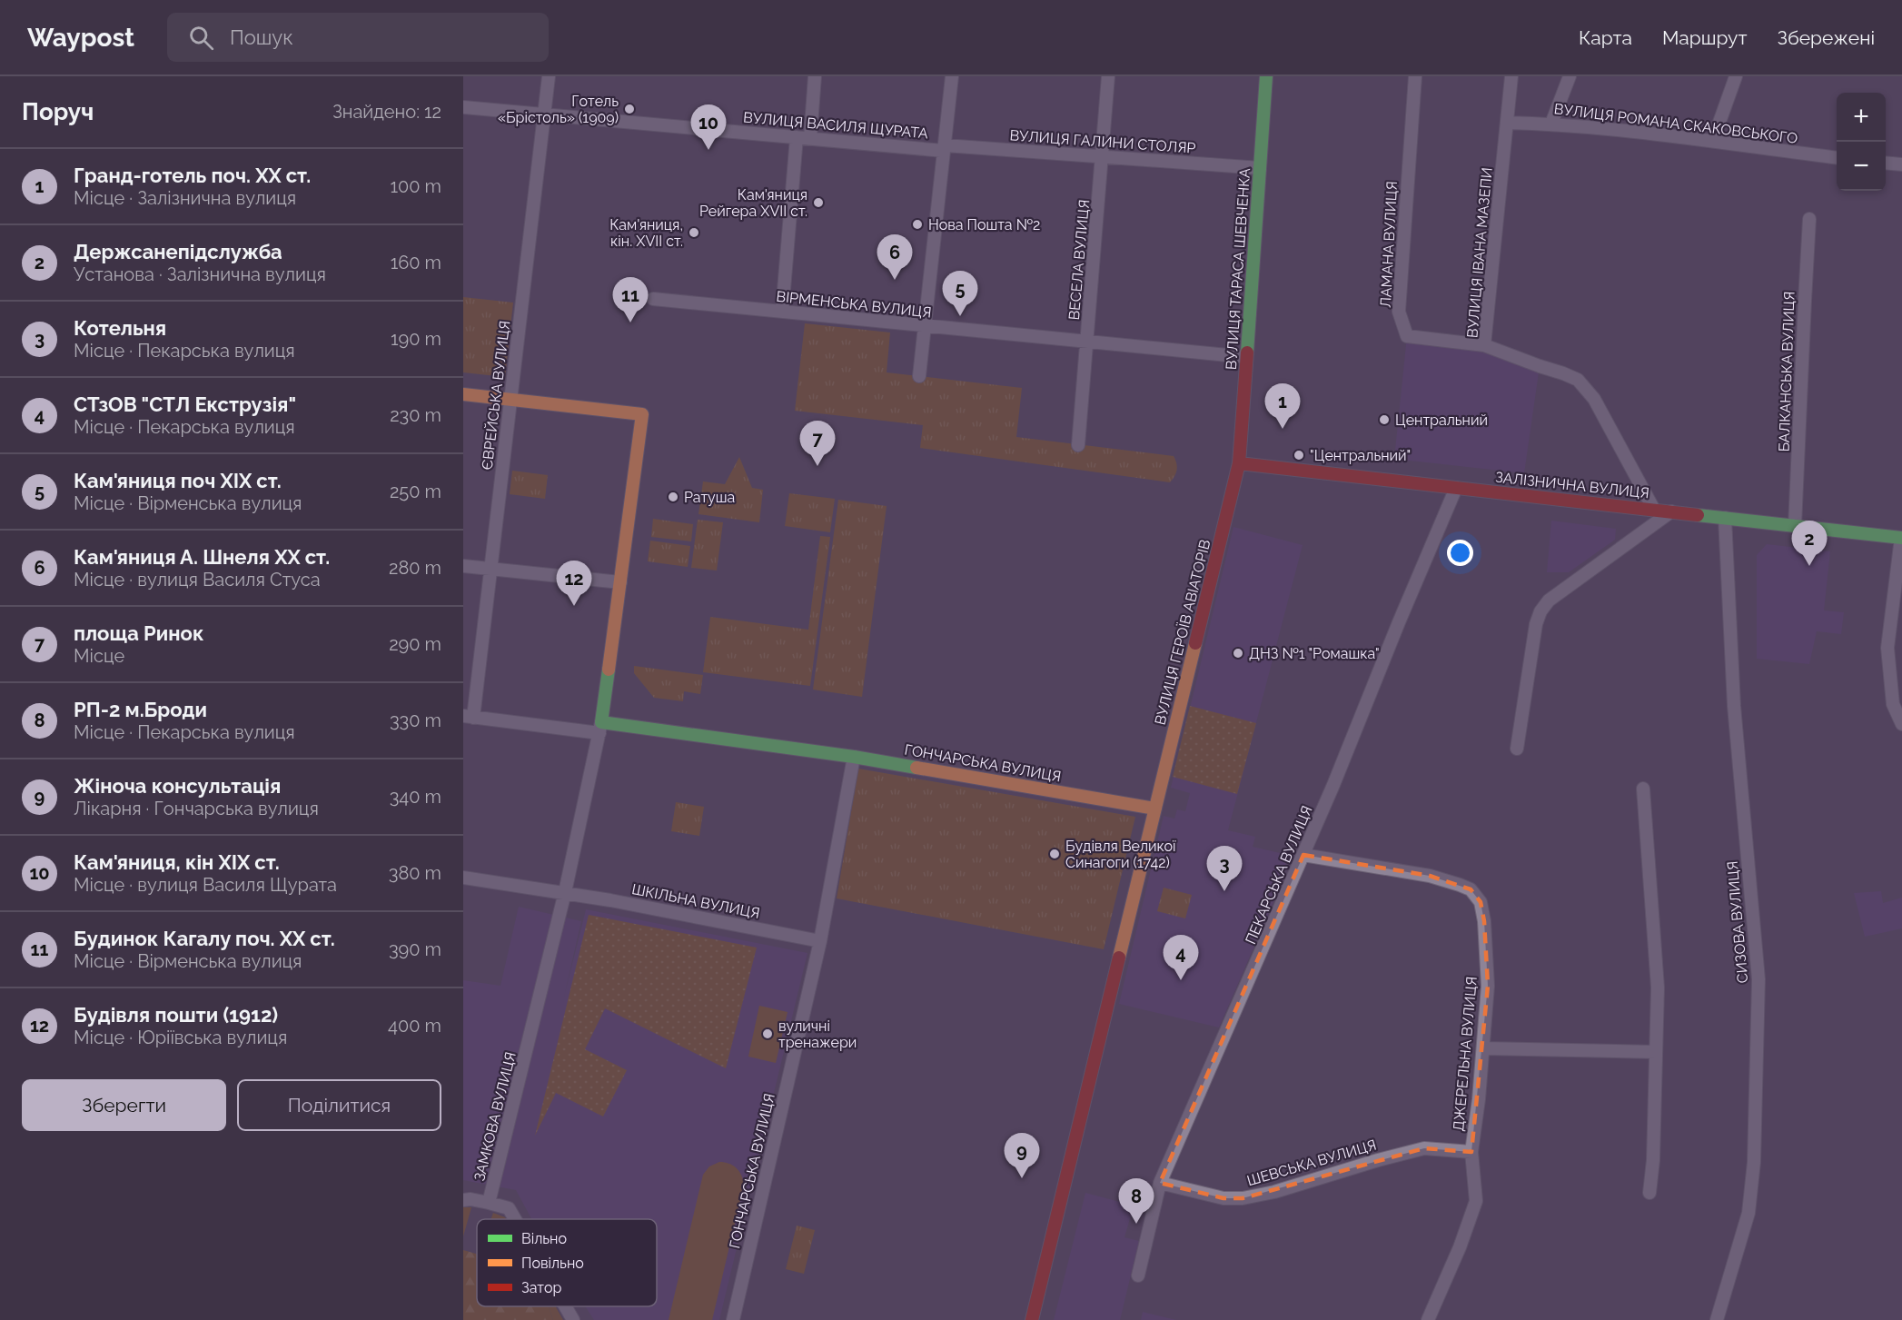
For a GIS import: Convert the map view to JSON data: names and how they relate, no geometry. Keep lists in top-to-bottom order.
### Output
{
  "streets": {
    "main road": [
      "ВУЛИЦЯ ТАРАСА ШЕВЧЕНКА",
      "ЗАЛІЗНИЧНА ВУЛИЦЯ",
      "ВУЛИЦЯ ГЕРОЇВ АВІАТОРІВ",
      "ГОНЧАРСЬКА ВУЛИЦЯ"
    ],
    "street": [
      "ВУЛИЦЯ РОМАНА СКАКОВСЬКОГО",
      "ВУЛИЦЯ ВАСИЛЯ ЩУРАТА",
      "ВУЛИЦЯ ГАЛИНИ СТОЛЯР",
      "ЛАМАНА ВУЛИЦЯ",
      "ВУЛИЦЯ ІВАНА МАЗЕПИ",
      "ВЕСЕЛА ВУЛИЦЯ",
      "ВІРМЕНСЬКА ВУЛИЦЯ",
      "БАЛКАНСЬКА ВУЛИЦЯ",
      "ЄВРЕЙСЬКА ВУЛИЦЯ",
      "ПЕКАРСЬКА ВУЛИЦЯ",
      "ШКІЛЬНА ВУЛИЦЯ",
      "СИЗОВА ВУЛИЦЯ",
      "ДЖЕРЕЛЬНА ВУЛИЦЯ",
      "ЗАМКОВА ВУЛИЦЯ",
      "ШЕВСЬКА ВУЛИЦЯ"
    ]
  },
  "crossings": [
    ["ВУЛИЦЯ РОМАНА СКАКОВСЬКОГО", "ВУЛИЦЯ ІВАНА МАЗЕПИ"],
    ["ВУЛИЦЯ ВАСИЛЯ ЩУРАТА", "ВУЛИЦЯ ГАЛИНИ СТОЛЯР"],
    ["ВУЛИЦЯ ВАСИЛЯ ЩУРАТА", "ЄВРЕЙСЬКА ВУЛИЦЯ"],
    ["ВУЛИЦЯ ГАЛИНИ СТОЛЯР", "ВЕСЕЛА ВУЛИЦЯ"],
    ["ВУЛИЦЯ ГАЛИНИ СТОЛЯР", "ВУЛИЦЯ ТАРАСА ШЕВЧЕНКА"],
    ["ЛАМАНА ВУЛИЦЯ", "ВУЛИЦЯ ІВАНА МАЗЕПИ"],
    ["ВУЛИЦЯ ІВАНА МАЗЕПИ", "ЗАЛІЗНИЧНА ВУЛИЦЯ"],
    ["ВЕСЕЛА ВУЛИЦЯ", "ВІРМЕНСЬКА ВУЛИЦЯ"],
    ["ВУЛИЦЯ ТАРАСА ШЕВЧЕНКА", "ВІРМЕНСЬКА ВУЛИЦЯ"],
    ["ВУЛИЦЯ ТАРАСА ШЕВЧЕНКА", "ЗАЛІЗНИЧНА ВУЛИЦЯ"],
    ["ВУЛИЦЯ ТАРАСА ШЕВЧЕНКА", "ВУЛИЦЯ ГЕРОЇВ АВІАТОРІВ"],
    ["БАЛКАНСЬКА ВУЛИЦЯ", "ЗАЛІЗНИЧНА ВУЛИЦЯ"],
    ["ЗАЛІЗНИЧНА ВУЛИЦЯ", "ВУЛИЦЯ ГЕРОЇВ АВІАТОРІВ"],
    ["ЗАЛІЗНИЧНА ВУЛИЦЯ", "ПЕКАРСЬКА ВУЛИЦЯ"],
    ["ЗАЛІЗНИЧНА ВУЛИЦЯ", "СИЗОВА ВУЛИЦЯ"],
    ["ВУЛИЦЯ ГЕРОЇВ АВІАТОРІВ", "ГОНЧАРСЬКА ВУЛИЦЯ"],
    ["ГОНЧАРСЬКА ВУЛИЦЯ", "ШКІЛЬНА ВУЛИЦЯ"],
    ["ПЕКАРСЬКА ВУЛИЦЯ", "ДЖЕРЕЛЬНА ВУЛИЦЯ"],
    ["ПЕКАРСЬКА ВУЛИЦЯ", "ШЕВСЬКА ВУЛИЦЯ"],
    ["ШКІЛЬНА ВУЛИЦЯ", "ЗАМКОВА ВУЛИЦЯ"],
    ["ДЖЕРЕЛЬНА ВУЛИЦЯ", "ШЕВСЬКА ВУЛИЦЯ"]
  ],
  "places": [
    "Готель «Брістоль» (1909)",
    "Кам'яниця Рейгера XVII ст.",
    "Нова Пошта №2",
    "Кам'яниця, кін. XVII ст.",
    "Центральний",
    "\"Центральний\"",
    "Ратуша",
    "ДНЗ №1 \"Ромашка\"",
    "Будівля Великої Синагоги (1742)",
    "вуличні тренажери"
  ],
  "legend": ["Вільно", "Повільно", "Затор"],
  "page": {
    "header": "Waypost",
    "search": "Пошук",
    "nav": ["Карта", "Маршрут", "Збережені"],
    "heading": ["Поруч", "Знайдено: 12"],
    "map_buttons": ["+", "−"],
    "pins": [
      "10",
      "6",
      "5",
      "11",
      "1",
      "7",
      "2",
      "12",
      "3",
      "4",
      "9",
      "8"
    ],
    "list": [
      {
        "mark": "1",
        "name": "Гранд-готель поч. XX ст.",
        "note": "Місце · Залізнична вулиця",
        "value": "100 m"
      },
      {
        "mark": "2",
        "name": "Держсанепідслужба",
        "note": "Установа · Залізнична вулиця",
        "value": "160 m"
      },
      {
        "mark": "3",
        "name": "Котельня",
        "note": "Місце · Пекарська вулиця",
        "value": "190 m"
      },
      {
        "mark": "4",
        "name": "СТзОВ \"СТЛ Екструзія\"",
        "note": "Місце · Пекарська вулиця",
        "value": "230 m"
      },
      {
        "mark": "5",
        "name": "Кам'яниця поч XIX ст.",
        "note": "Місце · Вірменська вулиця",
        "value": "250 m"
      },
      {
        "mark": "6",
        "name": "Кам'яниця А. Шнеля XX cт.",
        "note": "Місце · вулиця Василя Стуса",
        "value": "280 m"
      },
      {
        "mark": "7",
        "name": "площа Ринок",
        "note": "Місце",
        "value": "290 m"
      },
      {
        "mark": "8",
        "name": "РП-2 м.Броди",
        "note": "Місце · Пекарська вулиця",
        "value": "330 m"
      },
      {
        "mark": "9",
        "name": "Жіноча консультація",
        "note": "Лікарня · Гончарська вулиця",
        "value": "340 m"
      },
      {
        "mark": "10",
        "name": "Кам'яниця, кін XIX ст.",
        "note": "Місце · вулиця Василя Щурата",
        "value": "380 m"
      },
      {
        "mark": "11",
        "name": "Будинок Кагалу поч. XX ст.",
        "note": "Місце · Вірменська вулиця",
        "value": "390 m"
      },
      {
        "mark": "12",
        "name": "Будівля пошти (1912)",
        "note": "Місце · Юріївська вулиця",
        "value": "400 m"
      }
    ],
    "buttons": ["Зберегти", "Поділитися"]
  }
}
